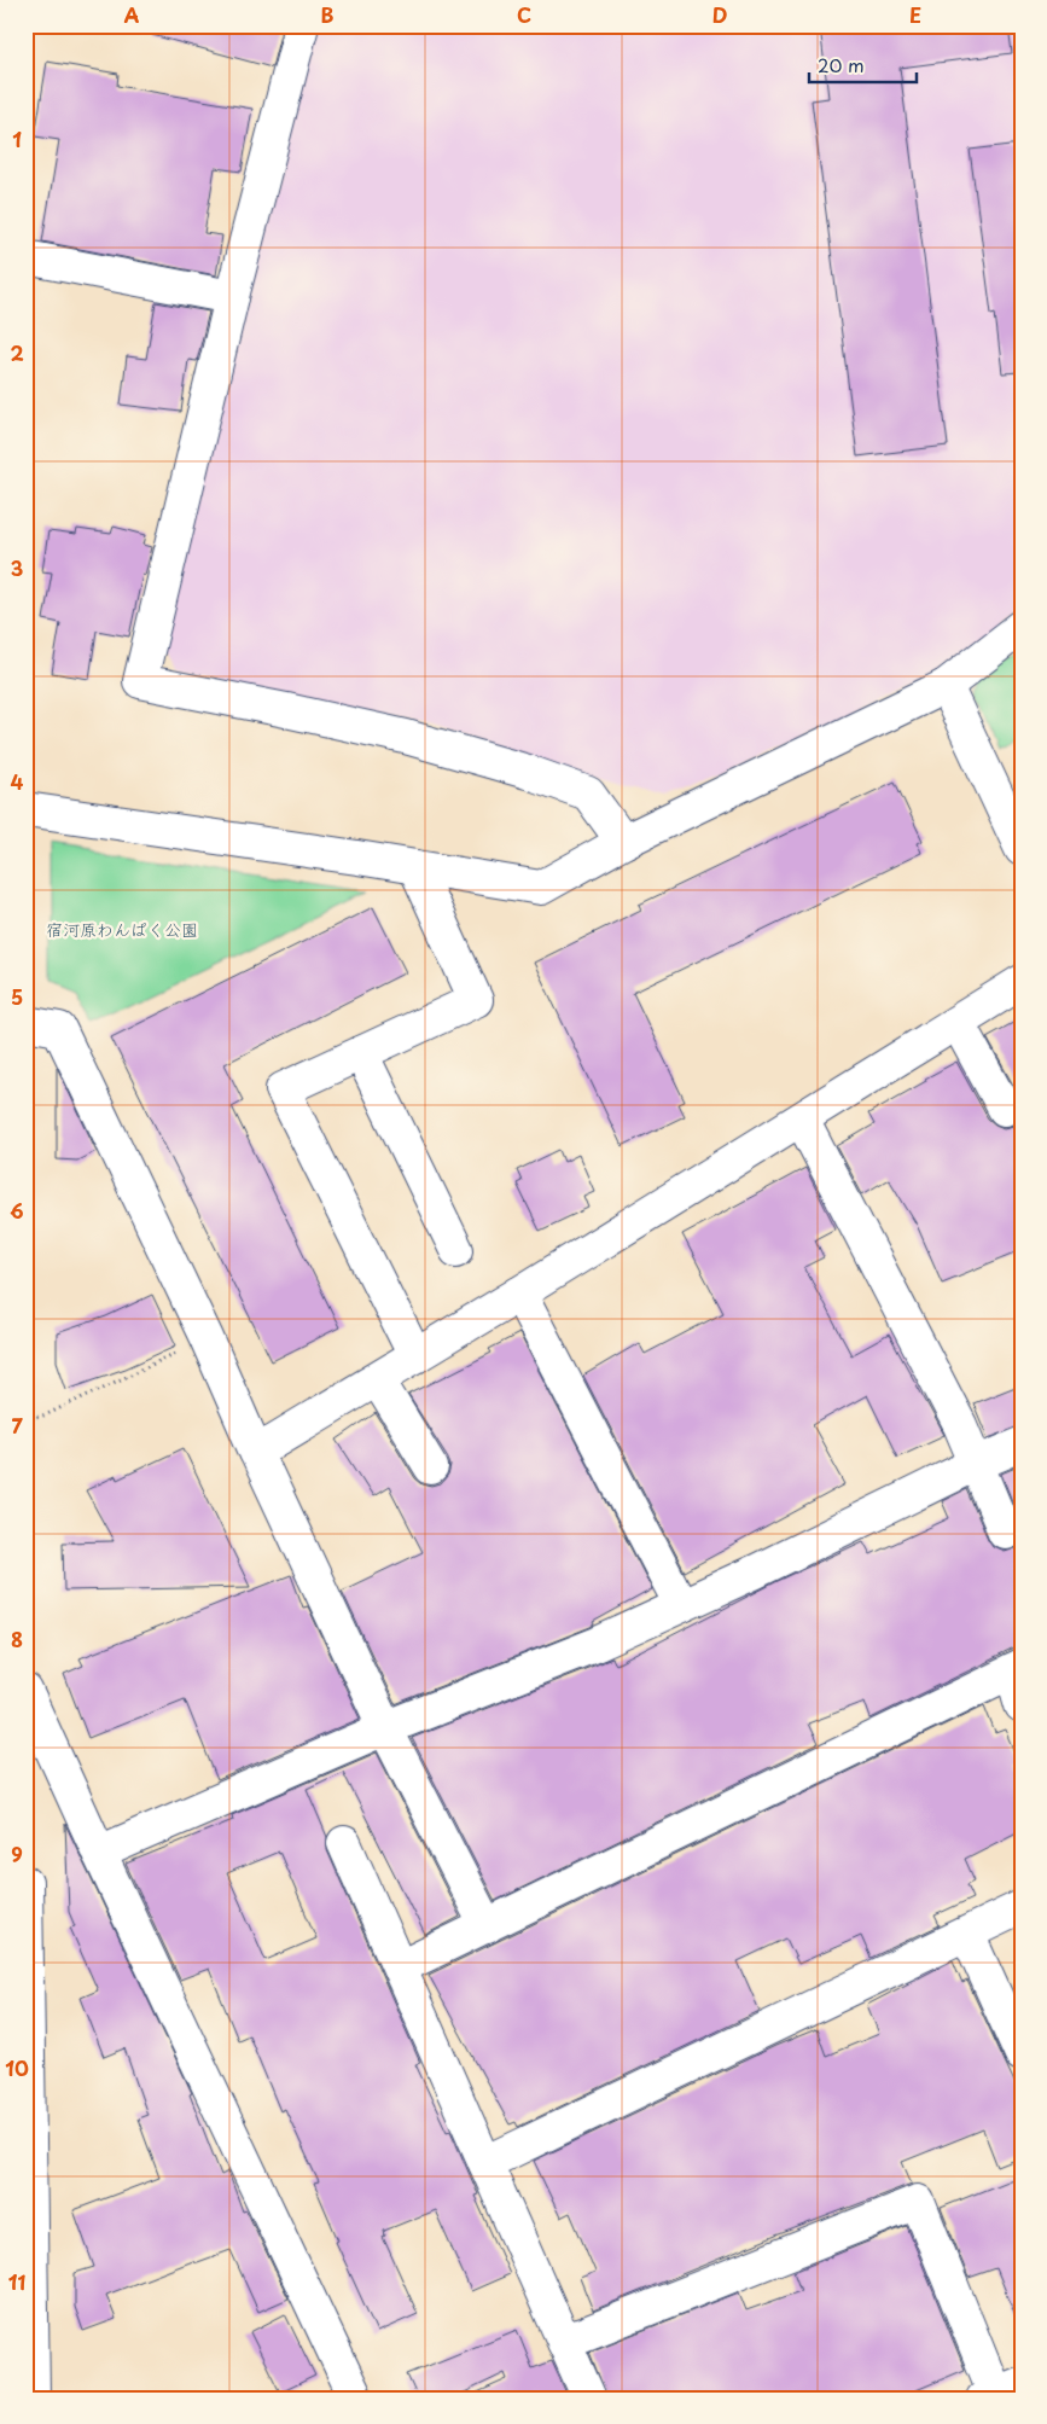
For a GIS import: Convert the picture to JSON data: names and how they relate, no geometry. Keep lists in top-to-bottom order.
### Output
{
  "parks": ["宿河原わんぱく公園"],
  "scale_bar": "20 m",
  "grid": {
    "columns": [
      "A",
      "B",
      "C",
      "D",
      "E"
    ],
    "rows": [
      "1",
      "2",
      "3",
      "4",
      "5",
      "6",
      "7",
      "8",
      "9",
      "10",
      "11"
    ]
  }
}
